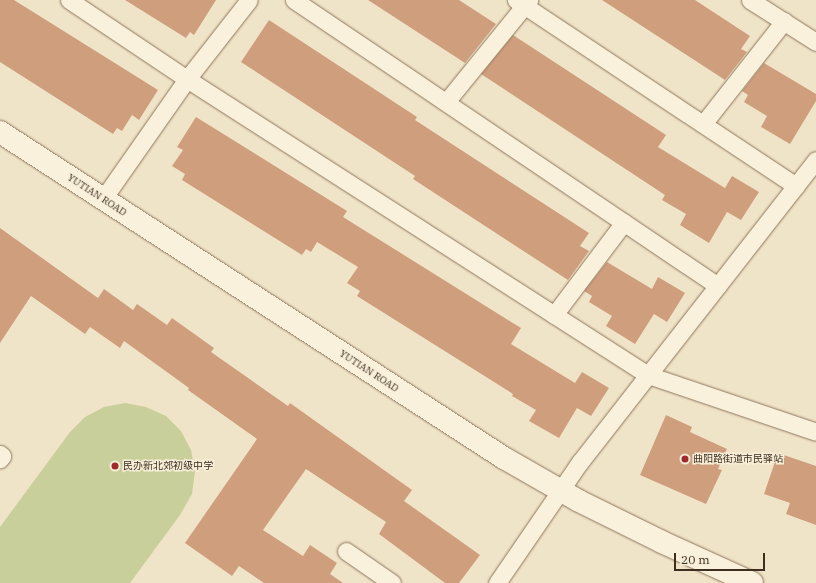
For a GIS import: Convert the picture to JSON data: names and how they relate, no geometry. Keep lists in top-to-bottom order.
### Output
{
  "streets": {
    "street": ["YUTIAN ROAD"]
  },
  "places": ["曲阳路街道市民驿站", "民办新北郊初级中学"],
  "scale_bar": "20 m"
}
